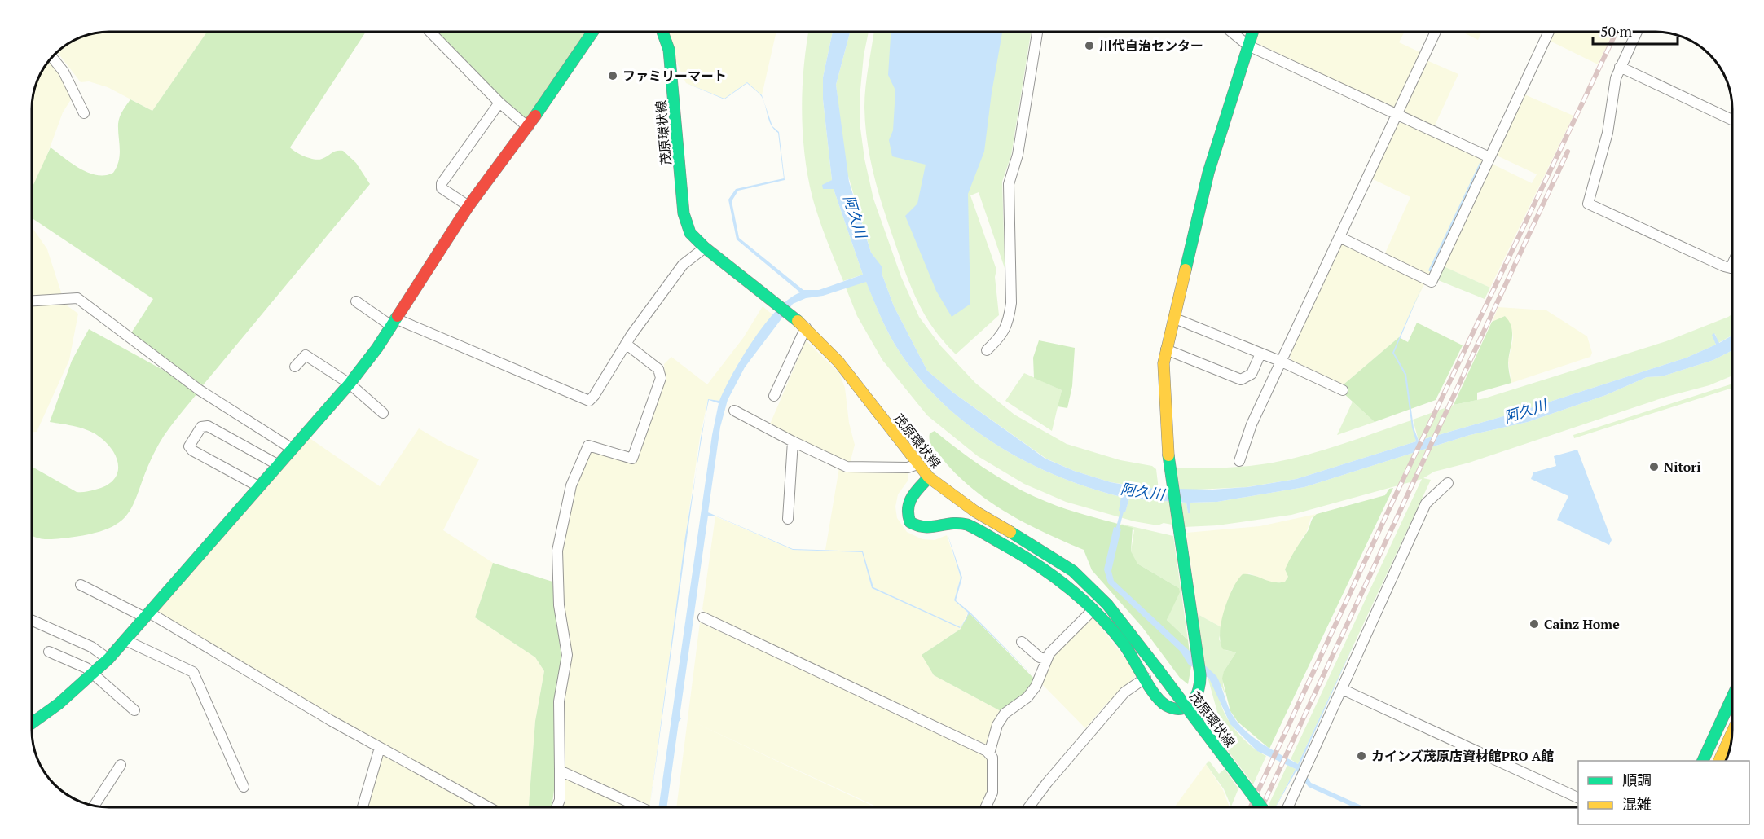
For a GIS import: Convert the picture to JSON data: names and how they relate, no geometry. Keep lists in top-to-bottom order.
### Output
{
  "streets": {
    "main road": ["茂原環状線"]
  },
  "water": ["阿久川"],
  "places": [
    "川代自治センター",
    "ファミリーマート",
    "Nitori",
    "Cainz Home",
    "カインズ茂原店資材館PRO A館"
  ],
  "legend": ["順調", "混雑"],
  "scale_bar": "50 m"
}
